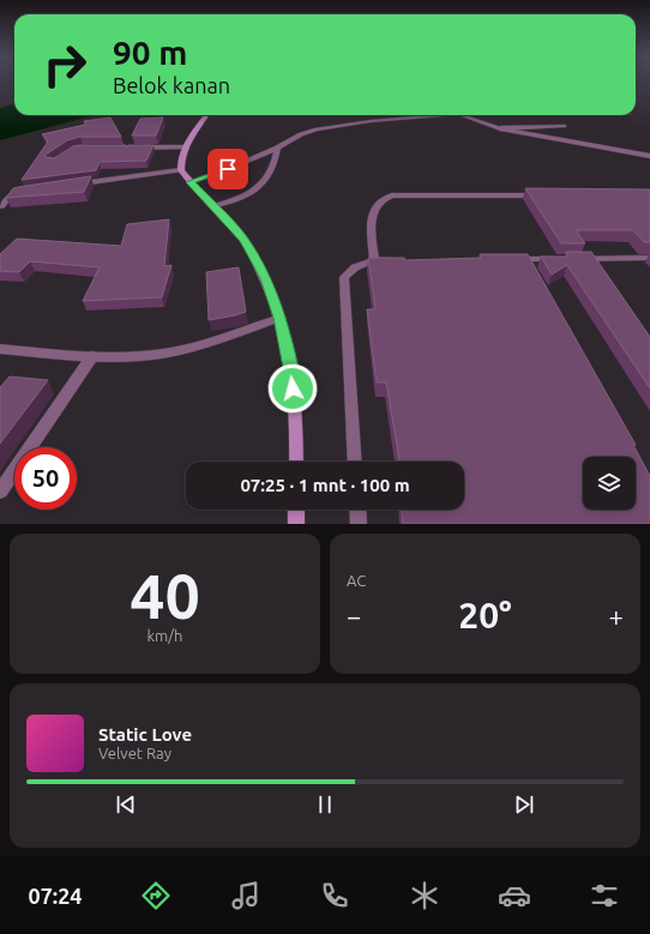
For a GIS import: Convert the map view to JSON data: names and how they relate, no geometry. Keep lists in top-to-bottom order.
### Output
{
  "page": {
    "turn": ["90 m", "Belok kanan"],
    "limit": "50",
    "trip": "07:25 · 1 mnt · 100 m",
    "tile": [
      ["40", "km/h"],
      "AC"
    ],
    "heat": ["−", "20°", "+"],
    "song": ["Static Love", "Velvet Ray"],
    "tabs": "07:24"
  }
}
